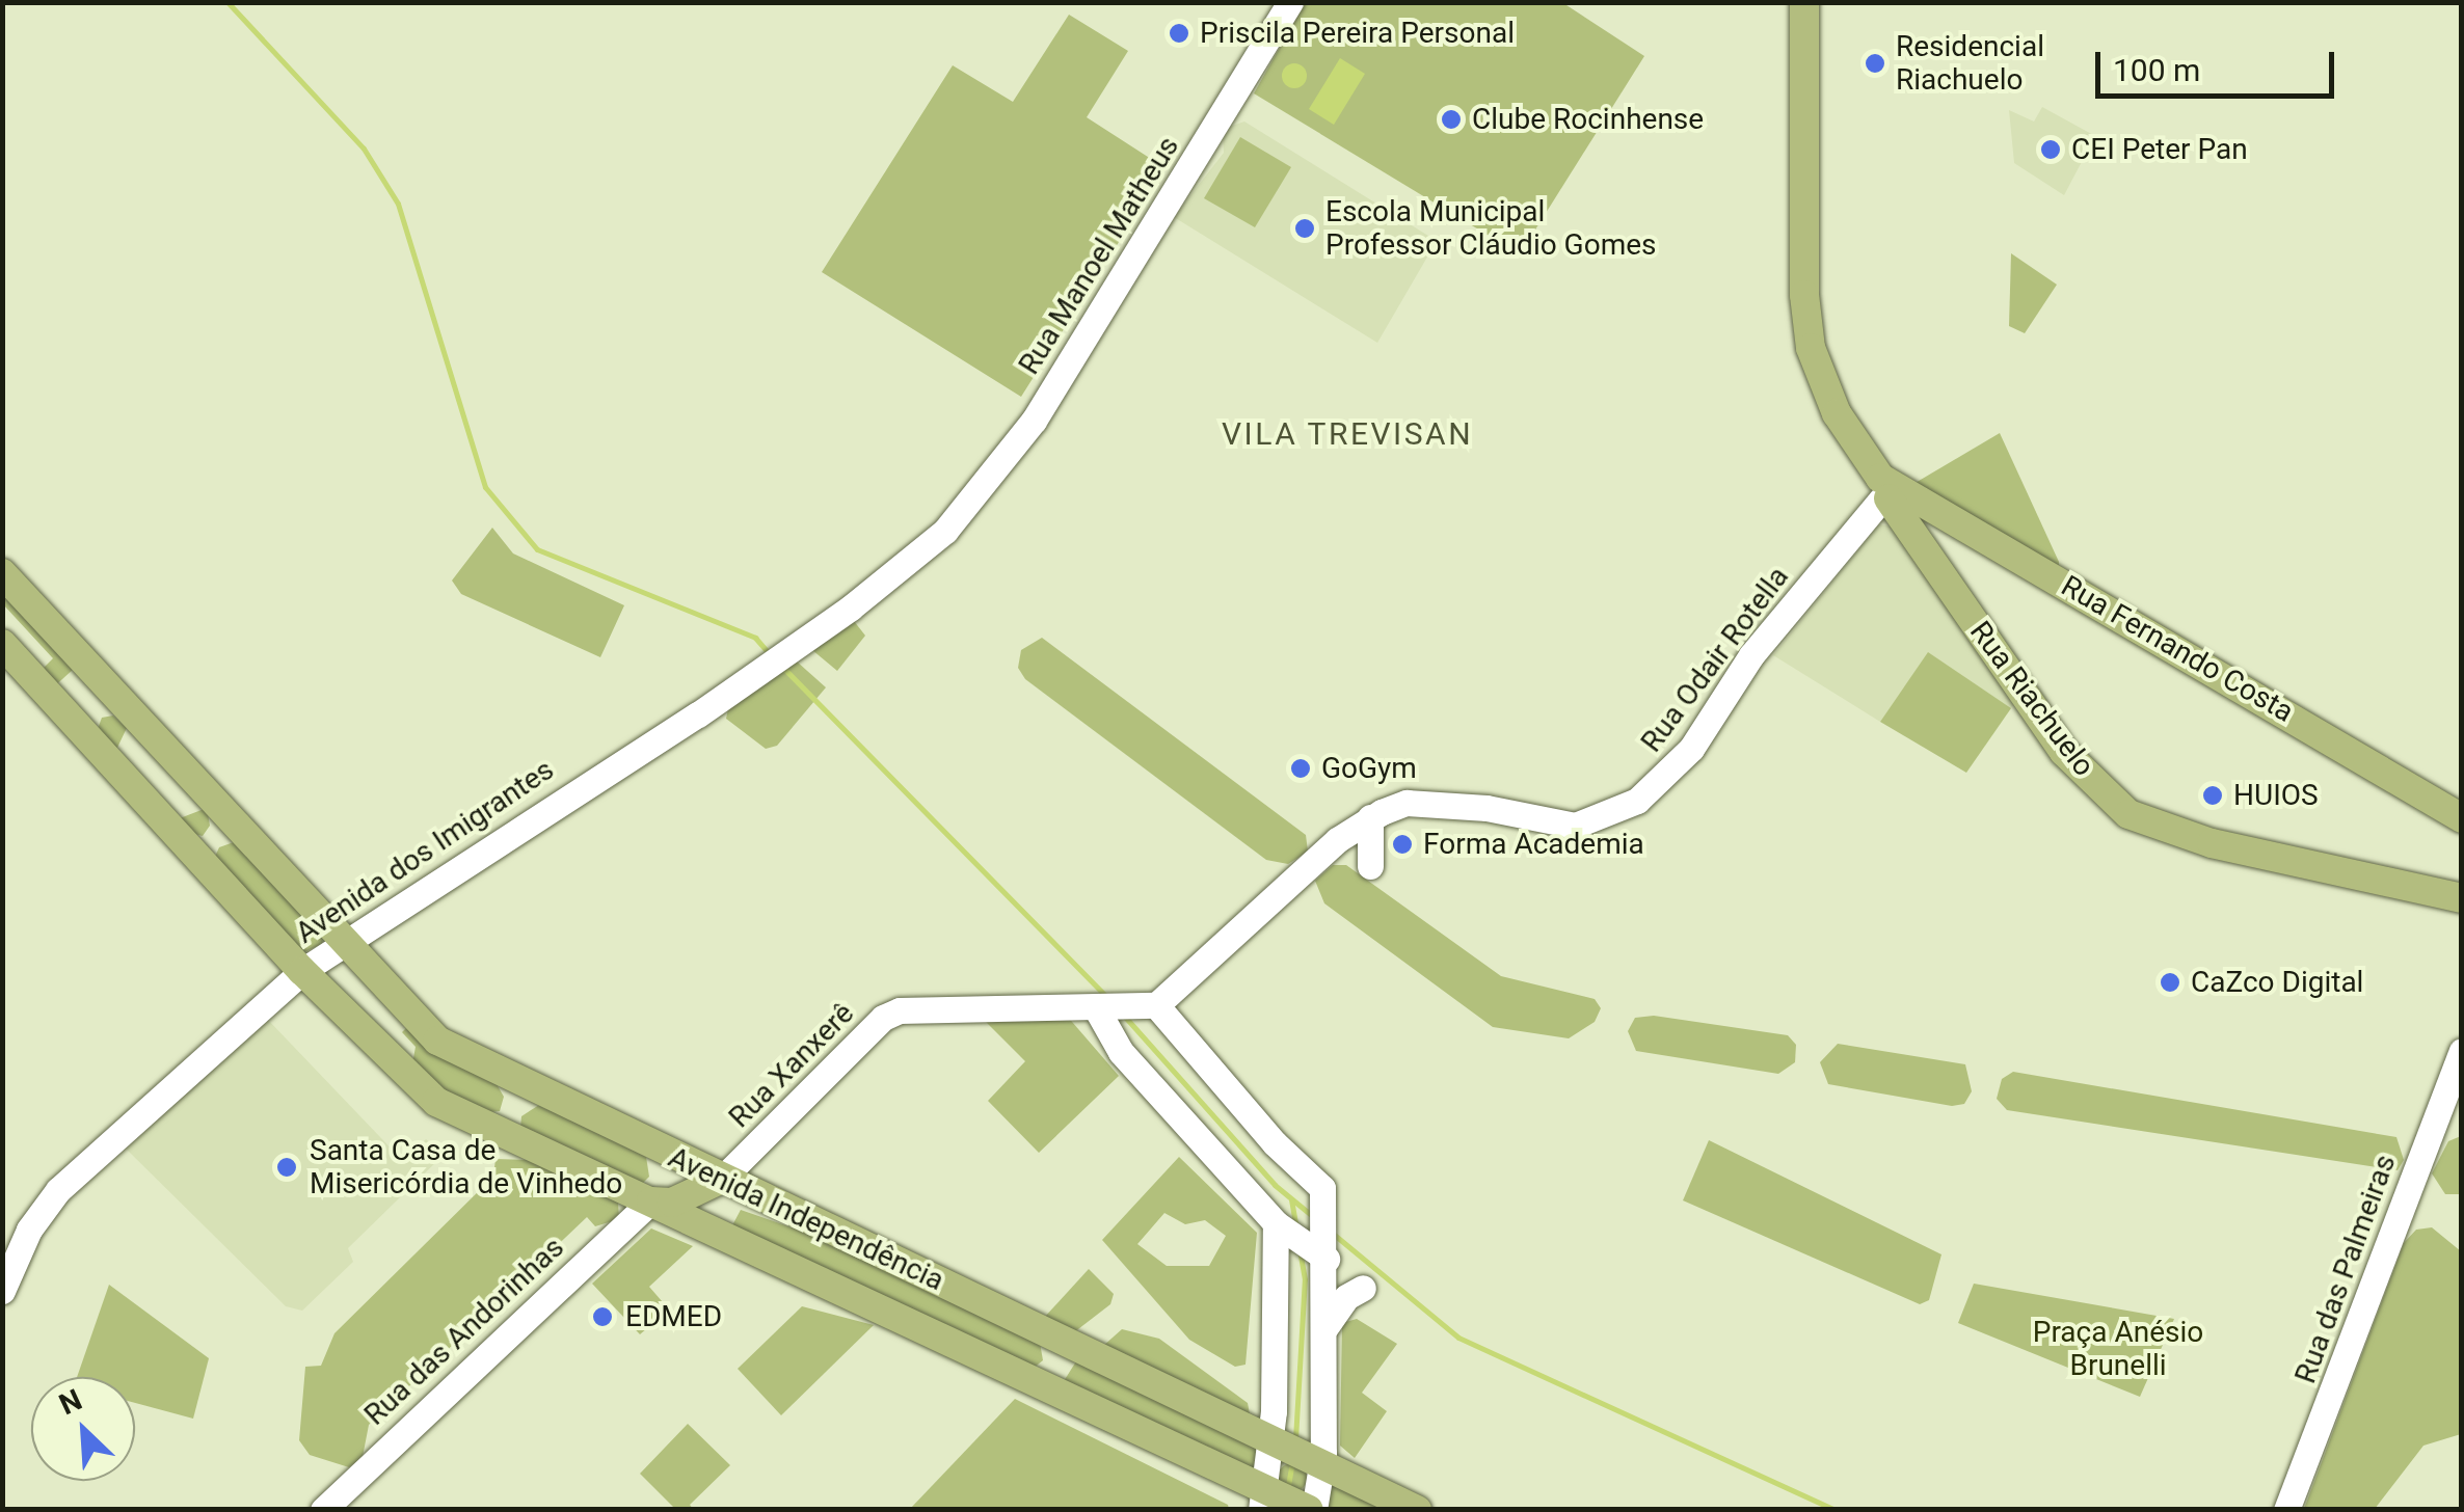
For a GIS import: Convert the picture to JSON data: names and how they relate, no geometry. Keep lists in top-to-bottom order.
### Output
{
  "streets": {
    "main road": [
      "Rua Manoel Matheus",
      "Rua Fernando Costa",
      "Rua Odair Rotella",
      "Rua Riachuelo",
      "Avenida dos Imigrantes",
      "Rua Xanxerê",
      "Avenida Independência",
      "Rua das Palmeiras",
      "Rua das Andorinhas"
    ]
  },
  "crossings": [
    ["Rua Manoel Matheus", "Avenida dos Imigrantes"],
    ["Rua Fernando Costa", "Rua Odair Rotella"],
    ["Rua Fernando Costa", "Rua Riachuelo"],
    ["Rua Odair Rotella", "Rua Riachuelo"],
    ["Rua Odair Rotella", "Rua Xanxerê"],
    ["Avenida dos Imigrantes", "Avenida Independência"],
    ["Rua Xanxerê", "Avenida Independência"],
    ["Avenida Independência", "Rua das Andorinhas"]
  ],
  "districts": ["VILA TREVISAN"],
  "parks": ["Praça Anésio Brunelli"],
  "places": [
    "Priscila Pereira Personal",
    "Residencial Riachuelo",
    "Clube Rocinhense",
    "CEI Peter Pan",
    "Escola Municipal Professor Cláudio Gomes",
    "GoGym",
    "HUIOS",
    "Forma Academia",
    "CaZco Digital",
    "Santa Casa de Misericórdia de Vinhedo",
    "EDMED"
  ],
  "scale_bar": "100 m",
  "north": "top left"
}
